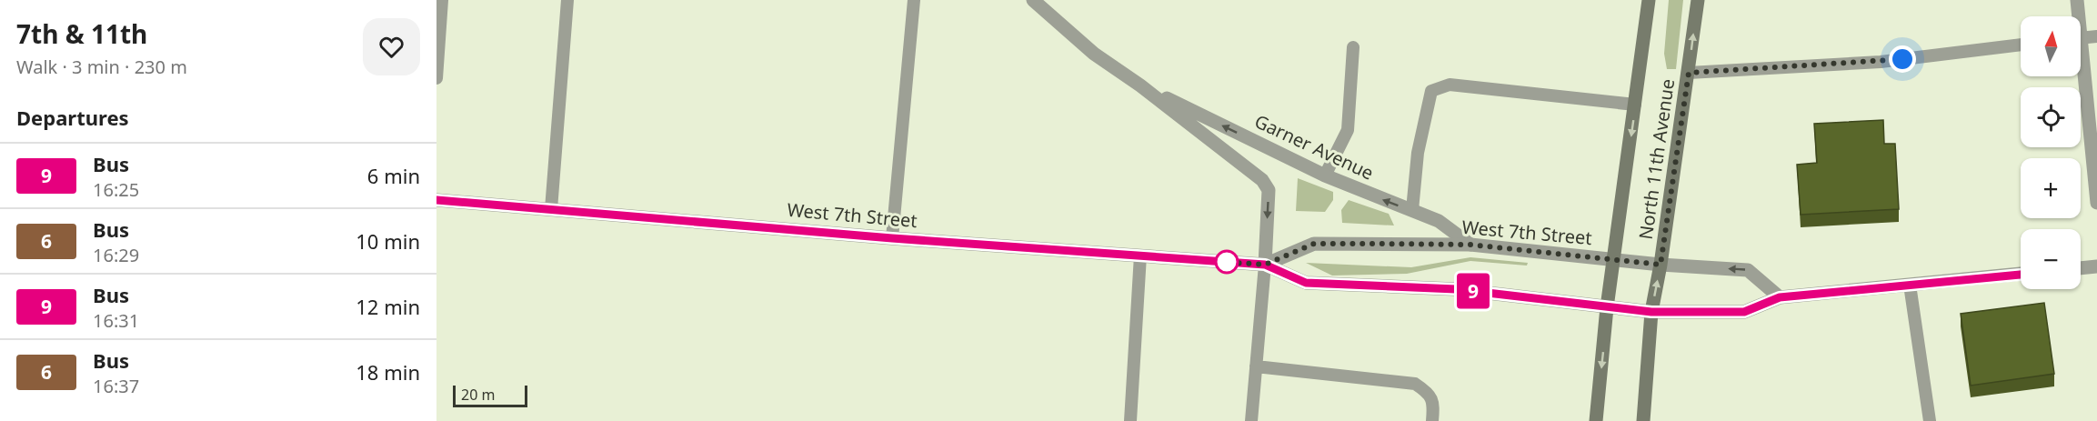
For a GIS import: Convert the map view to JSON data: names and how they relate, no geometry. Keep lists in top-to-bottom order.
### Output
{
  "streets": {
    "main road": ["North 11th Avenue"],
    "street": ["Garner Avenue", "West 7th Street"]
  },
  "crossings": [
    ["Garner Avenue", "West 7th Street"],
    ["North 11th Avenue", "West 7th Street"]
  ],
  "lines": ["bus line 9"],
  "scale_bar": "20 m",
  "north": "top",
  "page": {
    "heading": [
      ["7th & 11th", "Walk · 3 min · 230 m"],
      "Departures"
    ],
    "on_map": "9",
    "map_buttons": ["+", "−"],
    "list": [
      {
        "mark": "9",
        "name": "Bus",
        "note": "16:25",
        "value": "6 min"
      },
      {
        "mark": "6",
        "name": "Bus",
        "note": "16:29",
        "value": "10 min"
      },
      {
        "mark": "9",
        "name": "Bus",
        "note": "16:31",
        "value": "12 min"
      },
      {
        "mark": "6",
        "name": "Bus",
        "note": "16:37",
        "value": "18 min"
      }
    ],
    "scale": "20 m"
  }
}
